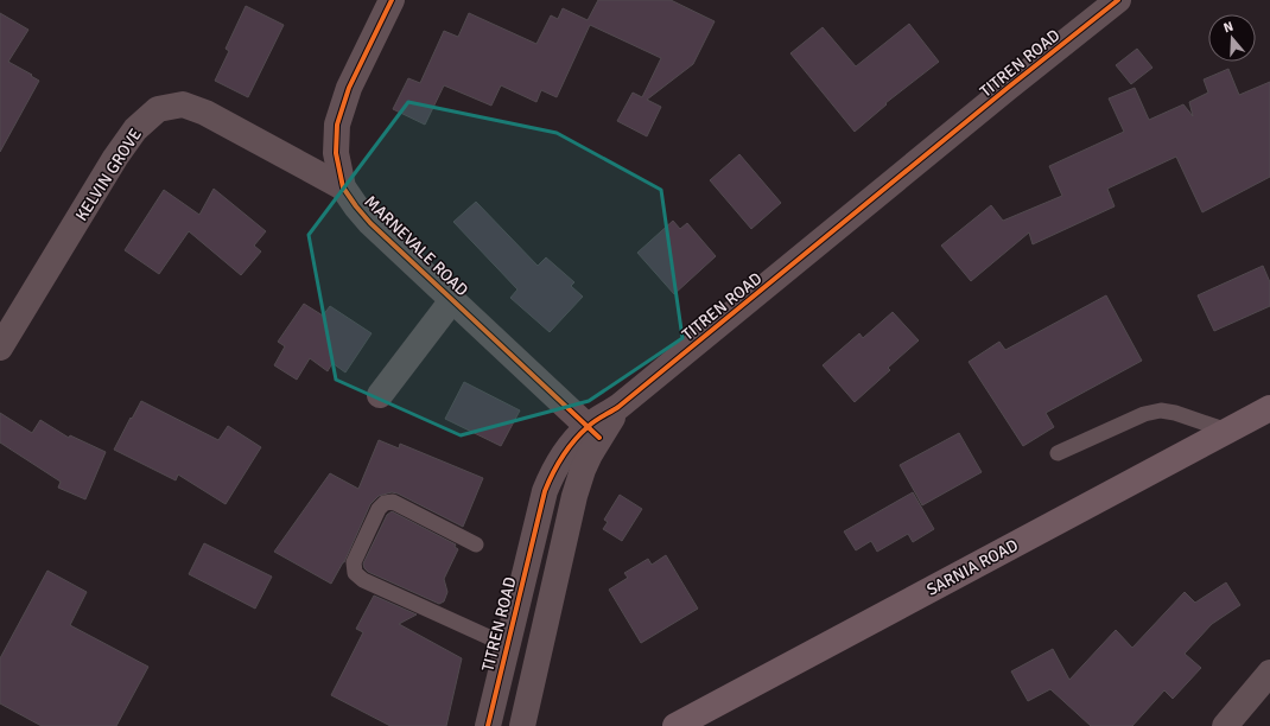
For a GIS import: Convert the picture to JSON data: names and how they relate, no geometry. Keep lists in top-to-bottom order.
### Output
{
  "streets": {
    "main road": ["SARNIA ROAD"],
    "street": ["TITREN ROAD", "KELVIN GROVE", "MARNEVALE ROAD"]
  },
  "crossings": [
    ["TITREN ROAD", "MARNEVALE ROAD"],
    ["KELVIN GROVE", "MARNEVALE ROAD"]
  ],
  "north": "top"
}
